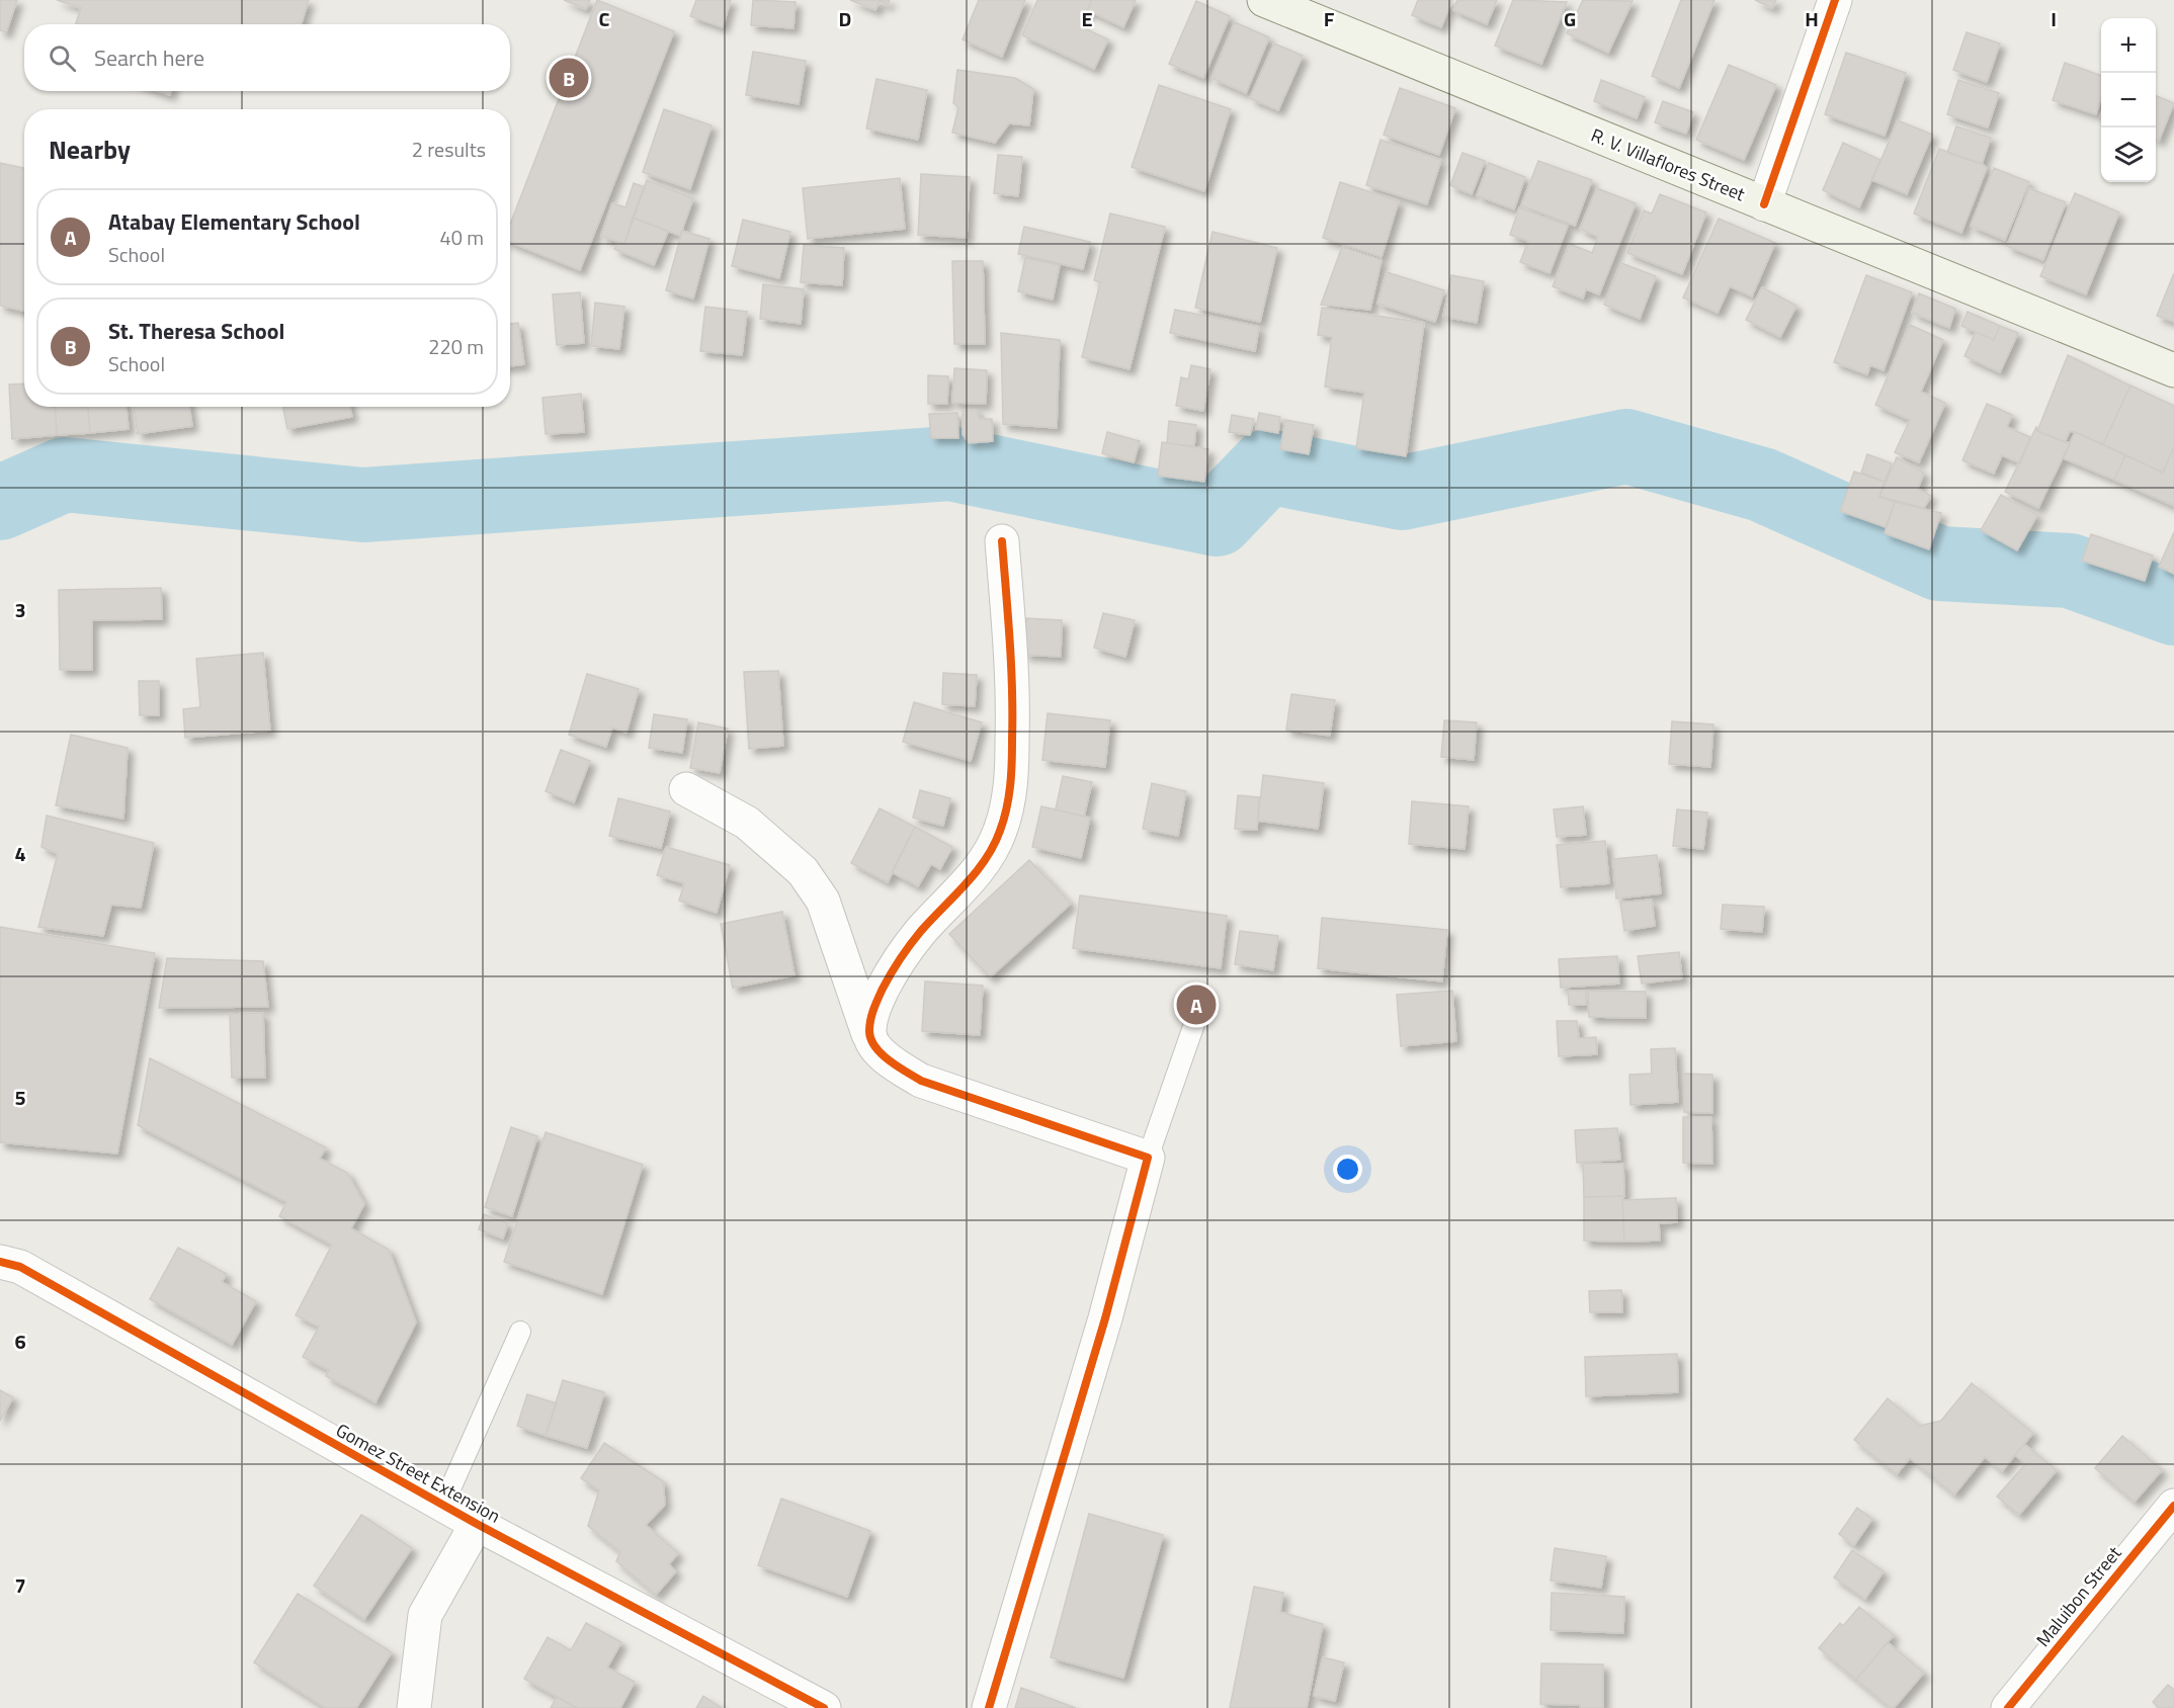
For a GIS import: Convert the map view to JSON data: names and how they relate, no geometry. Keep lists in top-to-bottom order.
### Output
{
  "streets": {
    "main road": ["R. V. Villaflores Street"],
    "street": ["Gomez Street Extension", "Maluibon Street"]
  },
  "page": {
    "map_buttons": ["+", "−"],
    "search": "Search here",
    "pins": ["B", "A"],
    "heading": ["Nearby", "2 results"],
    "list": [
      {
        "mark": "A",
        "name": "Atabay Elementary School",
        "note": "School",
        "value": "40 m"
      },
      {
        "mark": "B",
        "name": "St. Theresa School",
        "note": "School",
        "value": "220 m"
      }
    ]
  },
  "grid": {
    "columns": [
      "C",
      "D",
      "E",
      "F",
      "G",
      "H",
      "I"
    ],
    "rows": [
      "3",
      "4",
      "5",
      "6",
      "7"
    ]
  }
}
